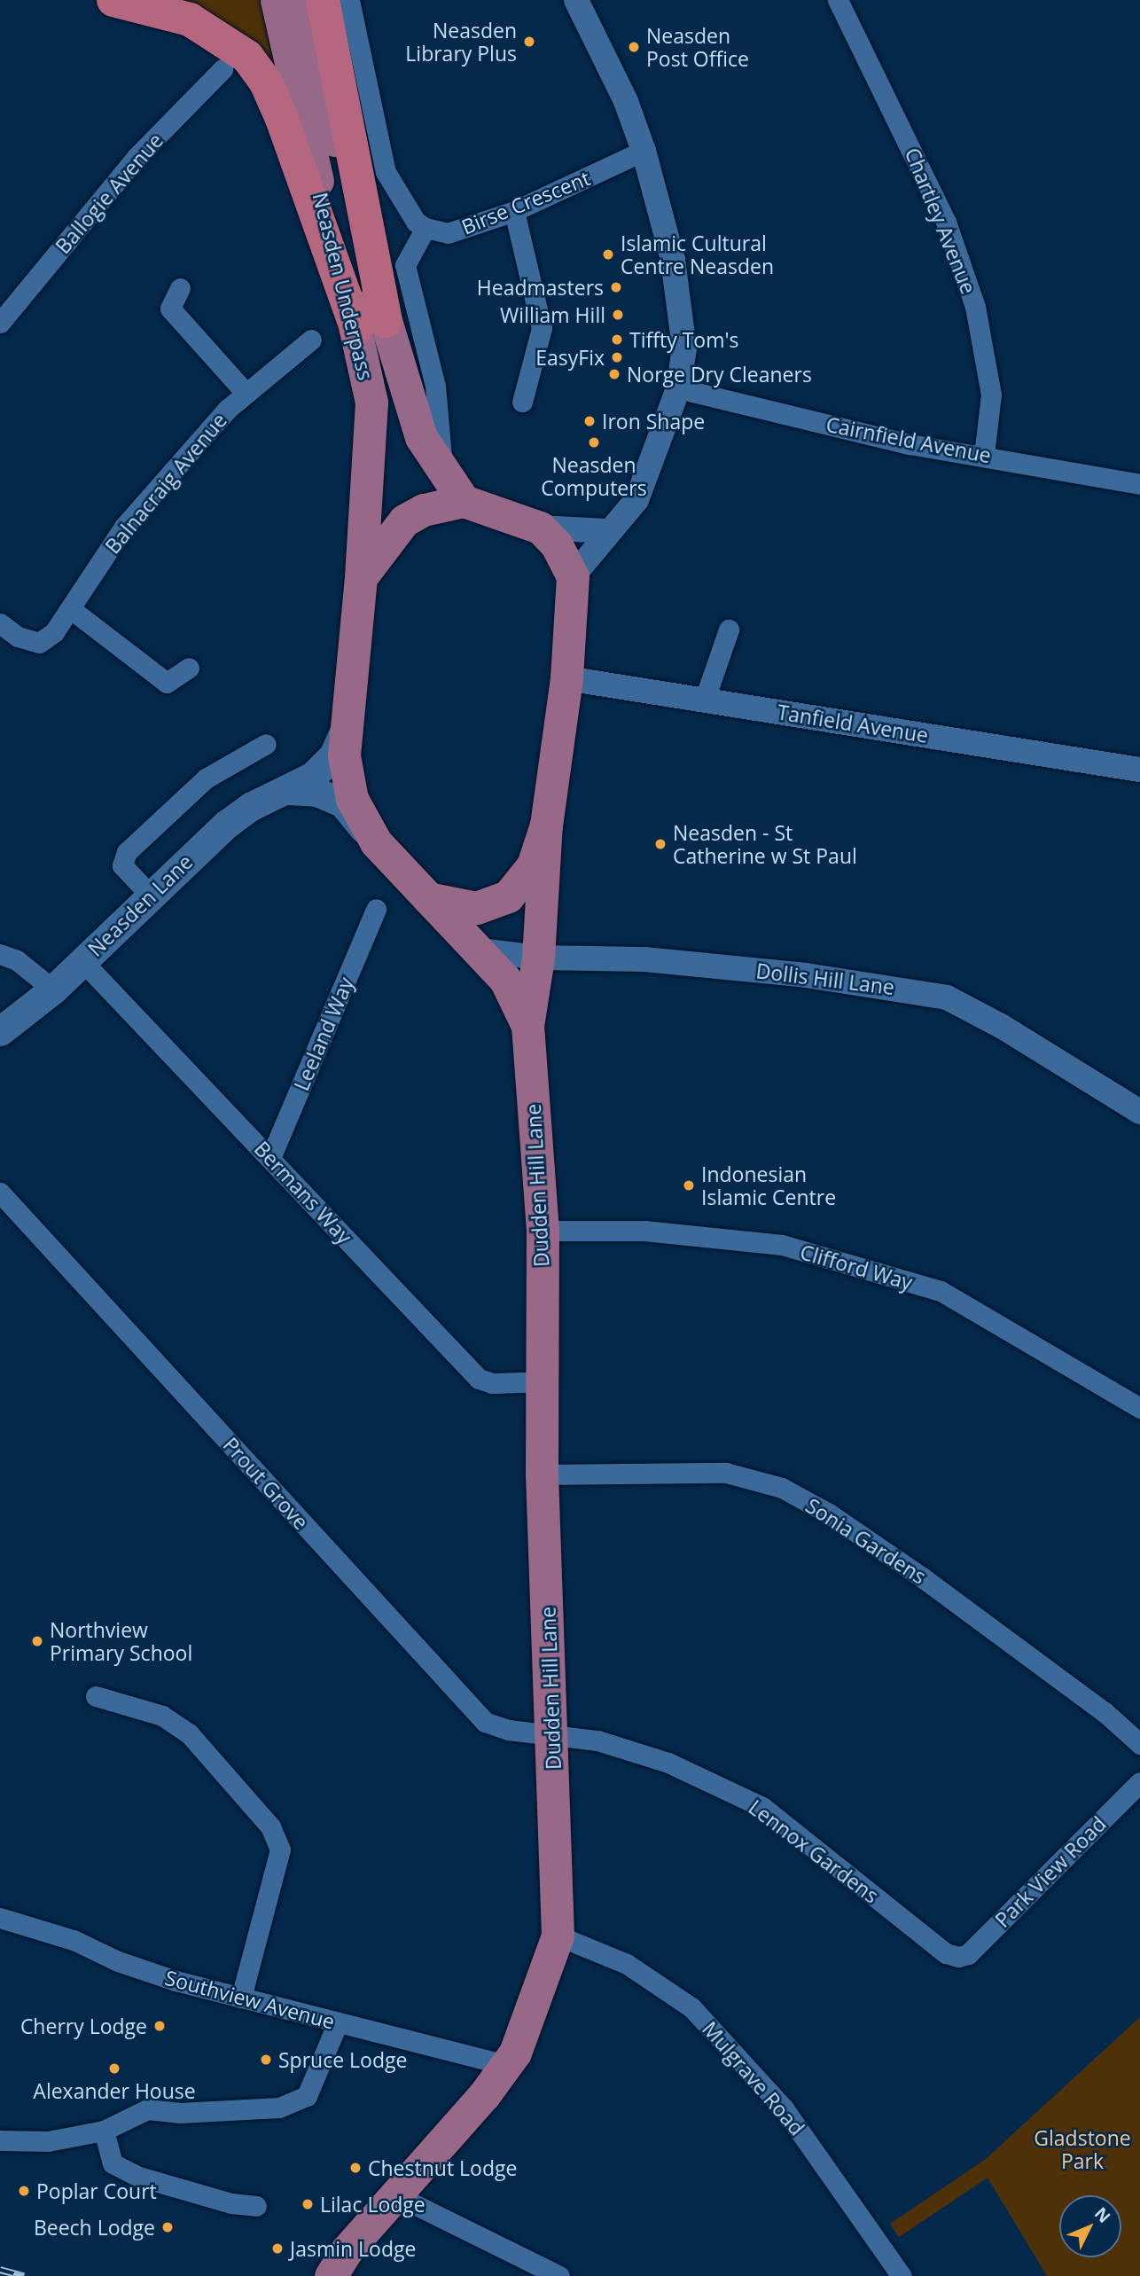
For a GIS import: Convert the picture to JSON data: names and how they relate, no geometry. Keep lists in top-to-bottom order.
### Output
{
  "streets": {
    "main road": ["Neasden Underpass", "Neasden Lane", "Dudden Hill Lane"],
    "street": [
      "Ballogie Avenue",
      "Birse Crescent",
      "Chartley Avenue",
      "Cairnfield Avenue",
      "Balnacraig Avenue",
      "Tanfield Avenue",
      "Dollis Hill Lane",
      "Leeland Way",
      "Bermans Way",
      "Clifford Way",
      "Prout Grove",
      "Sonia Gardens",
      "Lennox Gardens",
      "Park View Road",
      "Southview Avenue",
      "Mulgrave Road"
    ]
  },
  "crossings": [
    ["Chartley Avenue", "Cairnfield Avenue"],
    ["Neasden Underpass", "Neasden Lane"],
    ["Neasden Underpass", "Dudden Hill Lane"],
    ["Neasden Lane", "Dudden Hill Lane"],
    ["Neasden Lane", "Bermans Way"],
    ["Dollis Hill Lane", "Dudden Hill Lane"],
    ["Leeland Way", "Bermans Way"],
    ["Dudden Hill Lane", "Bermans Way"],
    ["Dudden Hill Lane", "Clifford Way"],
    ["Dudden Hill Lane", "Prout Grove"],
    ["Dudden Hill Lane", "Sonia Gardens"],
    ["Dudden Hill Lane", "Lennox Gardens"],
    ["Dudden Hill Lane", "Southview Avenue"],
    ["Dudden Hill Lane", "Mulgrave Road"],
    ["Prout Grove", "Lennox Gardens"],
    ["Lennox Gardens", "Park View Road"]
  ],
  "parks": ["Gladstone Park"],
  "places": [
    "Neasden Library Plus",
    "Neasden Post Office",
    "Islamic Cultural Centre Neasden",
    "Headmasters",
    "William Hill",
    "Tiffty Tom's",
    "EasyFix",
    "Norge Dry Cleaners",
    "Iron Shape",
    "Neasden Computers",
    "Neasden - St Catherine w St Paul",
    "Indonesian Islamic Centre",
    "Northview Primary School",
    "Cherry Lodge",
    "Spruce Lodge",
    "Alexander House",
    "Chestnut Lodge",
    "Poplar Court",
    "Lilac Lodge",
    "Beech Lodge",
    "Jasmin Lodge"
  ],
  "north": "top right"
}
